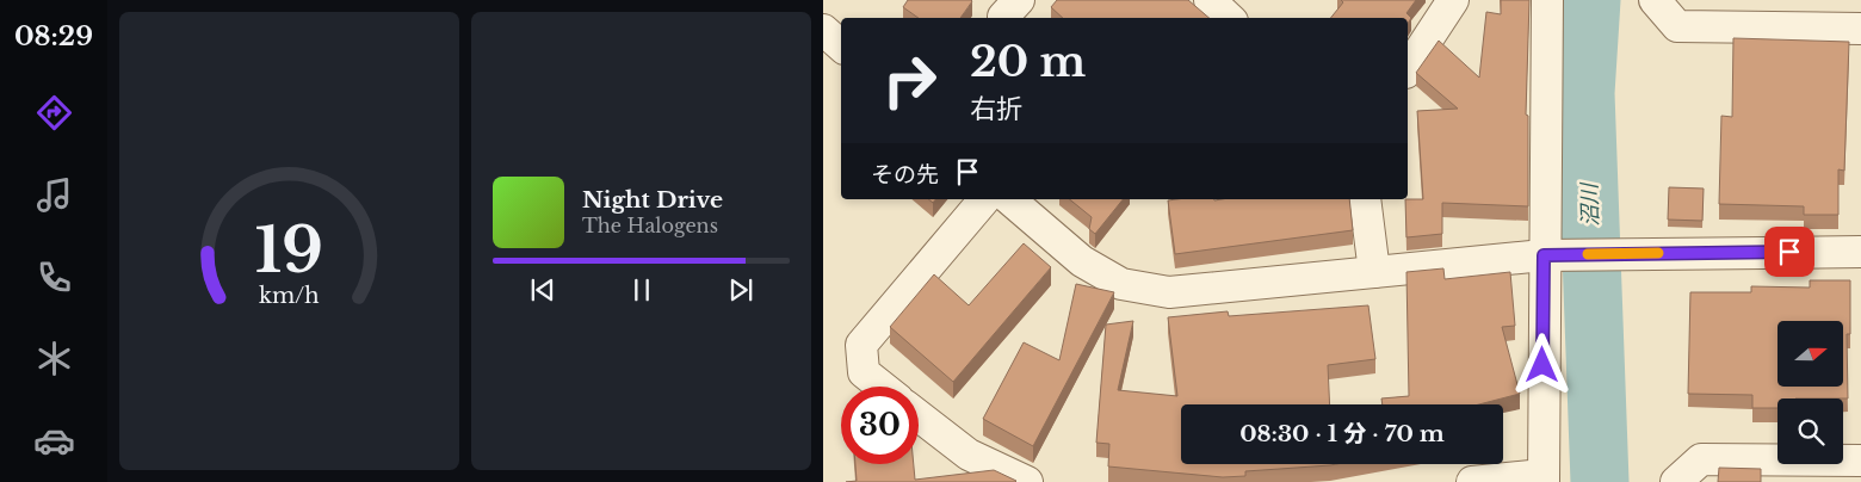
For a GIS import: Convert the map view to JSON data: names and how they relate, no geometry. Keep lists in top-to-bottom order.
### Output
{
  "water": ["沼川"],
  "north": "right",
  "page": {
    "tabs": "08:29",
    "turn": ["20 m", "右折"],
    "then": "その先",
    "song": ["Night Drive", "The Halogens"],
    "limit": "30",
    "trip": "08:30 · 1 分 · 70 m",
    "gauge": ["19", "km/h"]
  }
}
